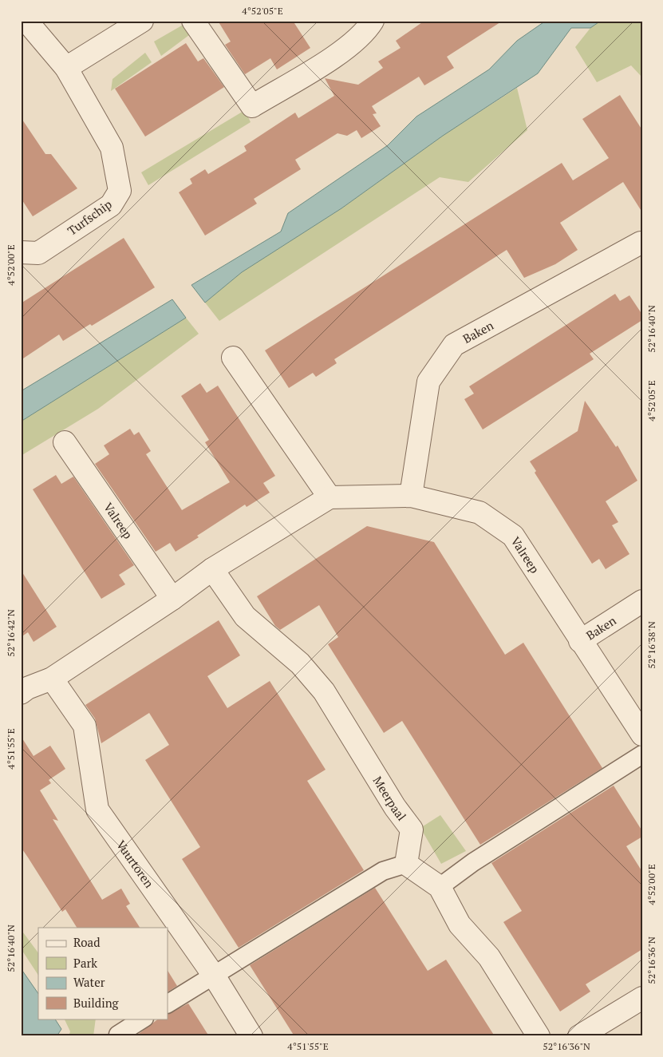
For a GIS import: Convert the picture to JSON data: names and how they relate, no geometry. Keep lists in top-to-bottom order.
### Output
{
  "streets": {
    "street": [
      "Turfschip",
      "Baken",
      "Valreep",
      "Meerpaal",
      "Vuurtoren"
    ]
  },
  "crossings": [
    ["Baken", "Valreep"]
  ],
  "legend": [
    "Road",
    "Park",
    "Water",
    "Building"
  ],
  "coordinates": [
    "4°52'05\"E",
    "4°52'00\"E",
    "52°16'40\"N",
    "52°16'42\"N",
    "52°16'38\"N",
    "4°51'55\"E",
    "52°16'36\"N"
  ]
}
